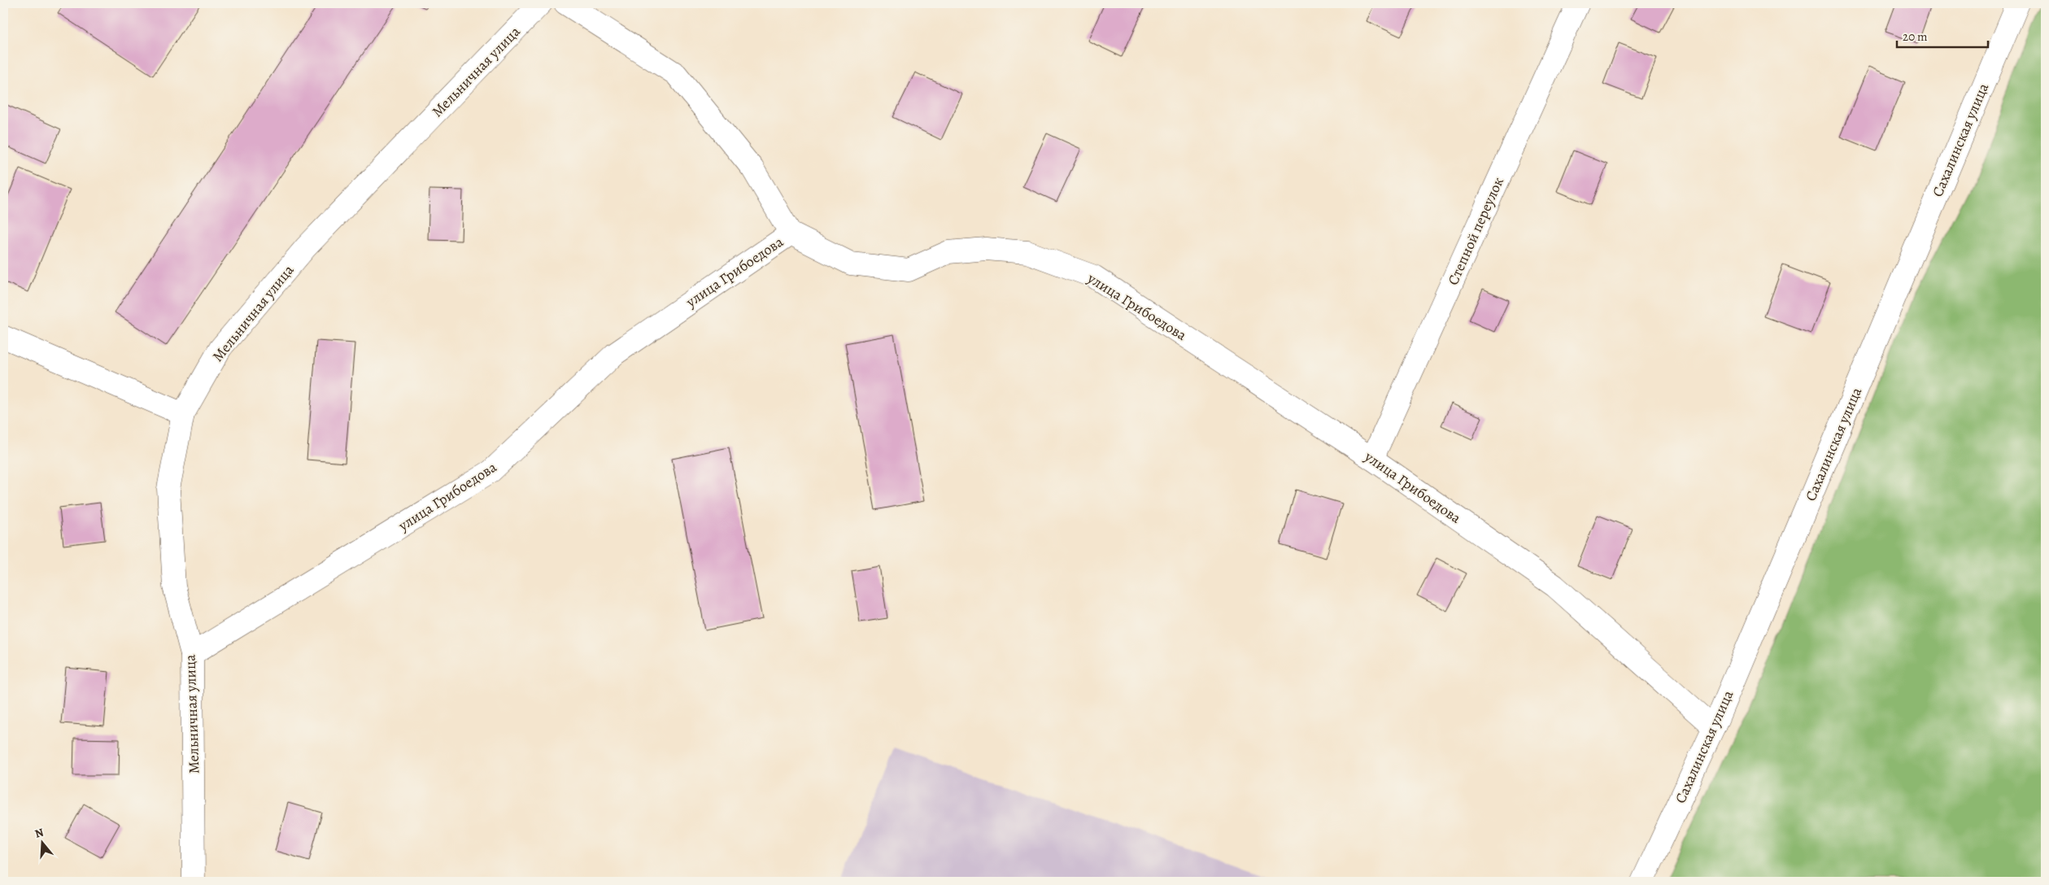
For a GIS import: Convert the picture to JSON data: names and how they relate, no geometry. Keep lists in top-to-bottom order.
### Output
{
  "streets": {
    "street": [
      "Мельничная улица",
      "Сахалинская улица",
      "Степной переулок",
      "улица Грибоедова"
    ]
  },
  "crossings": [
    ["Мельничная улица", "улица Грибоедова"],
    ["Сахалинская улица", "улица Грибоедова"],
    ["Степной переулок", "улица Грибоедова"]
  ],
  "scale_bar": "20 m",
  "north": "top"
}
